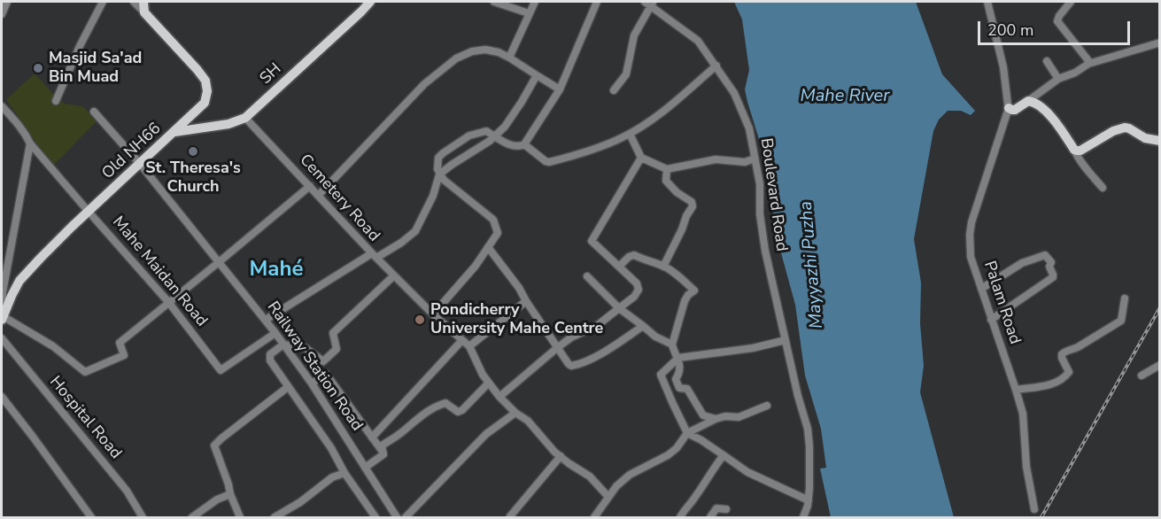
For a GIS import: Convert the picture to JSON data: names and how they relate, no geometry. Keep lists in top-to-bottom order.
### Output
{
  "streets": {
    "main road": ["SH", "Old NH66"],
    "street": [
      "Boulevard Road",
      "Cemetery Road",
      "Mahe Maidan Road",
      "Palam Road",
      "Railway Station Road",
      "Hospital Road"
    ]
  },
  "crossings": [
    ["SH", "Old NH66"],
    ["SH", "Cemetery Road"],
    ["Old NH66", "Mahe Maidan Road"],
    ["Old NH66", "Railway Station Road"],
    ["Cemetery Road", "Railway Station Road"],
    ["Mahe Maidan Road", "Railway Station Road"]
  ],
  "districts": ["Mahé"],
  "water": ["Mahe River", "Mayyazhi Puzha"],
  "places": ["Masjid Sa'ad Bin Muad", "St. Theresa's Church", "Pondicherry University Mahe Centre"],
  "scale_bar": "200 m"
}
